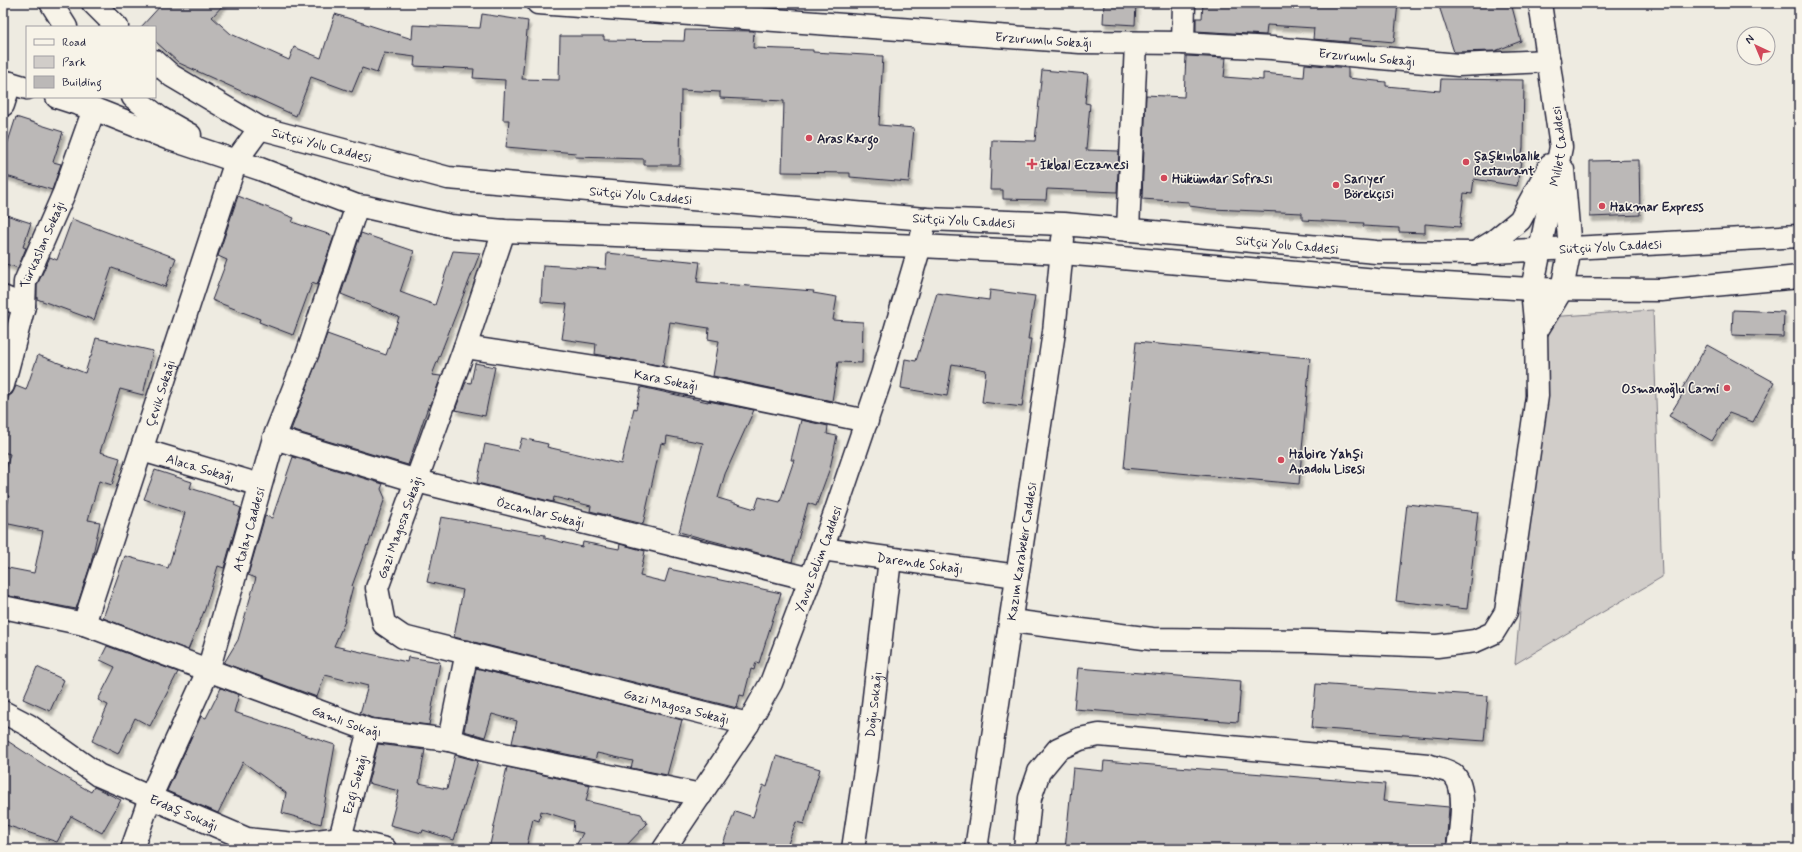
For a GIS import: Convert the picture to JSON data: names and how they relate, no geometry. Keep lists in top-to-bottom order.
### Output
{
  "streets": {
    "street": [
      "Erzurumlu Sokağı",
      "Sütçü Yolu Caddesi",
      "Millet Caddesi",
      "Türkaslan Sokağı",
      "Kara Sokağı",
      "Çevik Sokağı",
      "Alaca Sokağı",
      "Özcanlar Sokağı",
      "Gazi Magosa Sokağı",
      "Atalay Caddesi",
      "Kazım Karabekir Caddesi",
      "Yavuz Selim Caddesi",
      "Darende Sokağı",
      "Doğu Sokağı",
      "Gamlı Sokağı",
      "Ezgi Sokağı",
      "Erdaş Sokağı"
    ]
  },
  "crossings": [
    ["Erzurumlu Sokağı", "Millet Caddesi"],
    ["Sütçü Yolu Caddesi", "Millet Caddesi"],
    ["Sütçü Yolu Caddesi", "Çevik Sokağı"],
    ["Sütçü Yolu Caddesi", "Kazım Karabekir Caddesi"],
    ["Sütçü Yolu Caddesi", "Yavuz Selim Caddesi"],
    ["Millet Caddesi", "Kazım Karabekir Caddesi"],
    ["Kara Sokağı", "Gazi Magosa Sokağı"],
    ["Kara Sokağı", "Yavuz Selim Caddesi"],
    ["Çevik Sokağı", "Alaca Sokağı"],
    ["Çevik Sokağı", "Gamlı Sokağı"],
    ["Alaca Sokağı", "Atalay Caddesi"],
    ["Özcanlar Sokağı", "Gazi Magosa Sokağı"],
    ["Özcanlar Sokağı", "Atalay Caddesi"],
    ["Özcanlar Sokağı", "Yavuz Selim Caddesi"],
    ["Gazi Magosa Sokağı", "Yavuz Selim Caddesi"],
    ["Atalay Caddesi", "Gamlı Sokağı"],
    ["Atalay Caddesi", "Erdaş Sokağı"],
    ["Kazım Karabekir Caddesi", "Darende Sokağı"],
    ["Yavuz Selim Caddesi", "Darende Sokağı"],
    ["Yavuz Selim Caddesi", "Gamlı Sokağı"],
    ["Darende Sokağı", "Doğu Sokağı"],
    ["Gamlı Sokağı", "Ezgi Sokağı"],
    ["Ezgi Sokağı", "Erdaş Sokağı"]
  ],
  "places": {
    "other": [
      "Aras Kargo",
      "Şaşkınbalık Restaurant",
      "Hükümdar Sofrası",
      "Sarıyer Börekçisi",
      "Hakmar Express",
      "Osmanoğlu Cami",
      "Habire Yahşi Anadolu Lisesi"
    ],
    "health": ["İkbal Eczanesi"]
  },
  "legend": ["Road", "Park", "Building"],
  "north": "top left"
}
